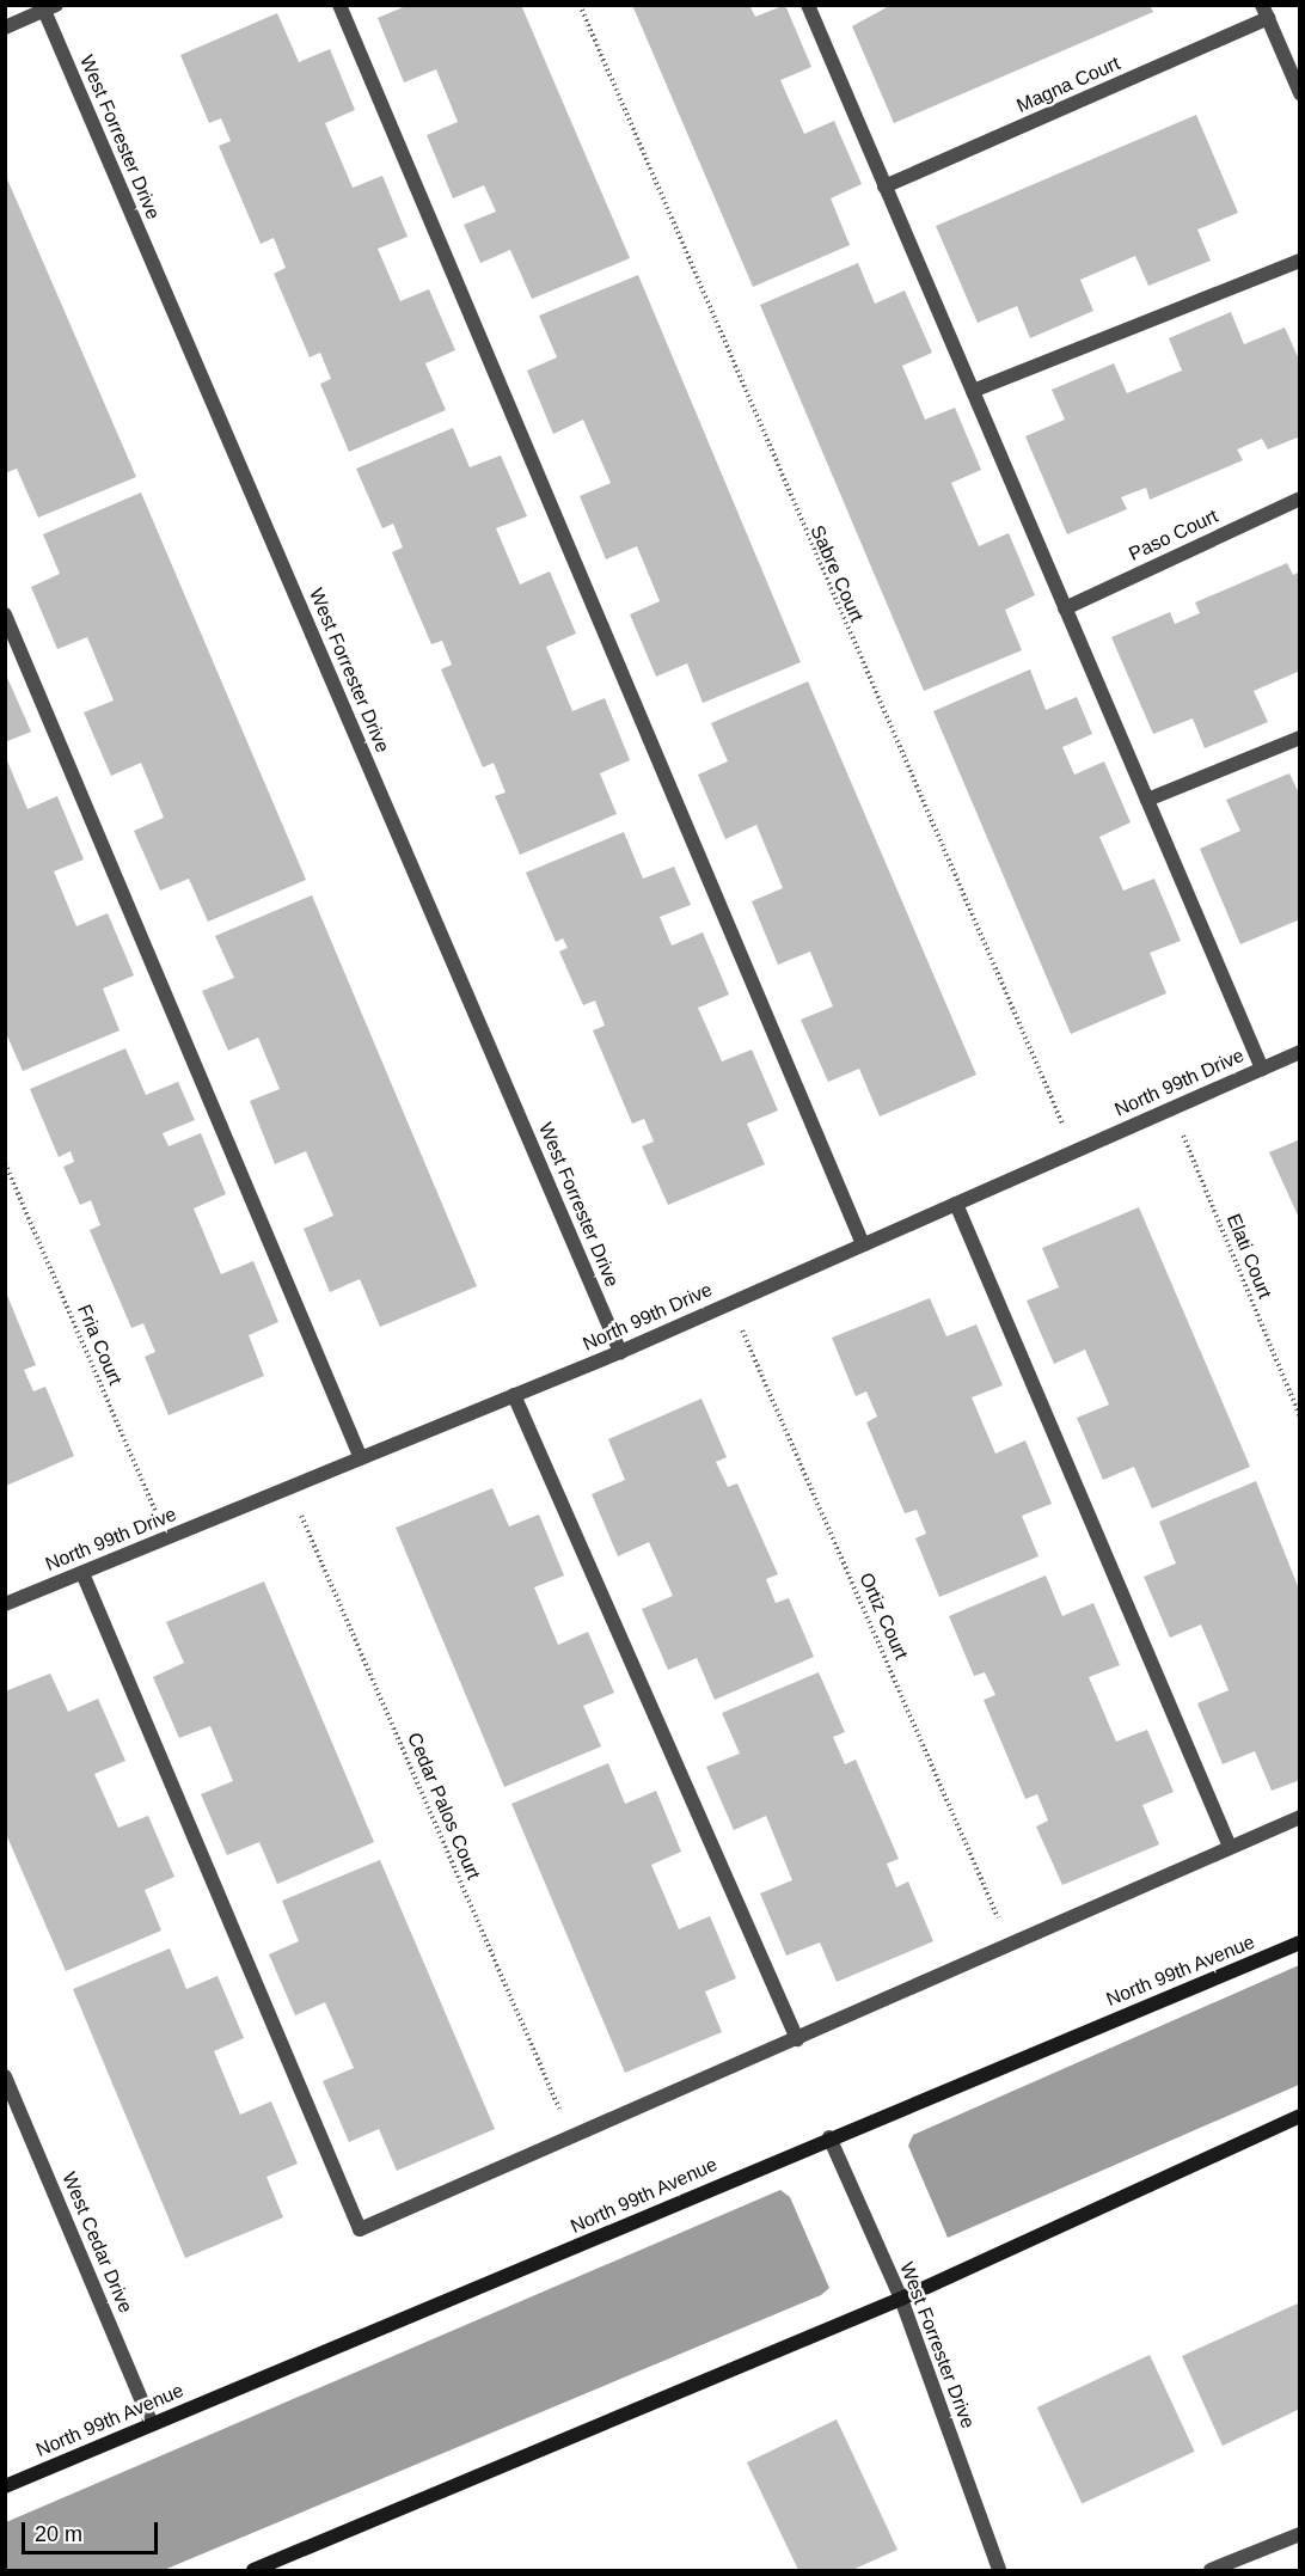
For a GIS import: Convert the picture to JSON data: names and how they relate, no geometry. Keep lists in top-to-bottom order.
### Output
{
  "streets": {
    "main road": ["North 99th Avenue"],
    "street": [
      "Magna Court",
      "West Forrester Drive",
      "Paso Court",
      "North 99th Drive",
      "West Cedar Drive"
    ],
    "path": [
      "Sabre Court",
      "Elati Court",
      "Fria Court",
      "Ortiz Court",
      "Cedar Palos Court"
    ]
  },
  "crossings": [
    ["West Forrester Drive", "North 99th Drive"],
    ["West Forrester Drive", "North 99th Avenue"],
    ["Sabre Court", "North 99th Drive"],
    ["North 99th Drive", "Elati Court"],
    ["North 99th Drive", "Fria Court"],
    ["North 99th Drive", "Ortiz Court"],
    ["North 99th Drive", "Cedar Palos Court"],
    ["North 99th Avenue", "West Cedar Drive"]
  ],
  "scale_bar": "20 m"
}
